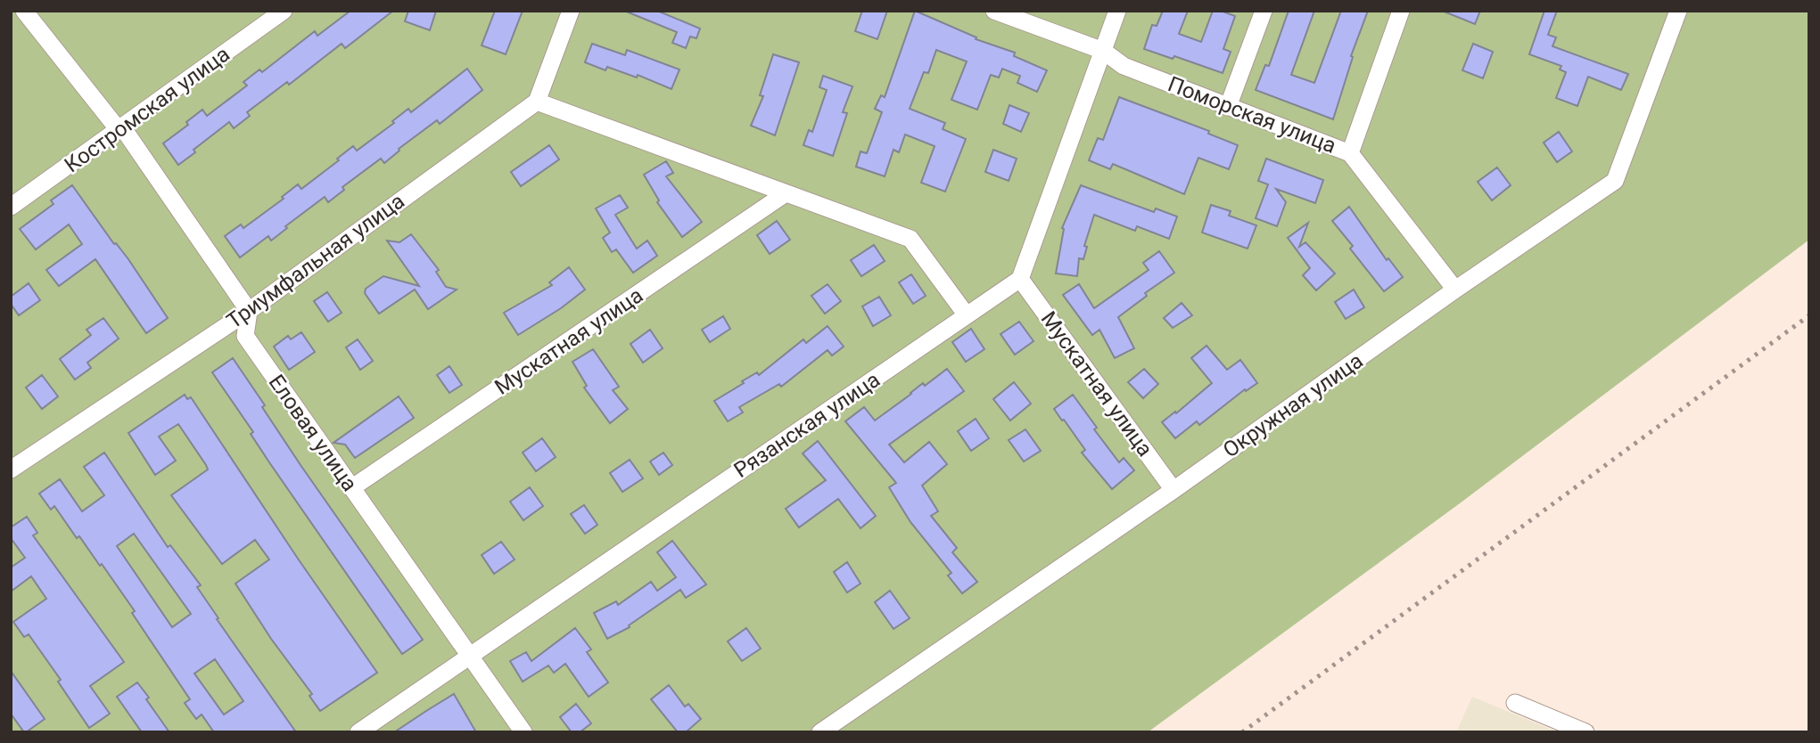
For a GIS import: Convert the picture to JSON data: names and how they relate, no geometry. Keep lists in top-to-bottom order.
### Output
{
  "streets": {
    "street": [
      "Костромская улица",
      "Поморская улица",
      "Триумфальная улица",
      "Мускатная улица",
      "Окружная улица",
      "Рязанская улица",
      "Еловая улица"
    ]
  },
  "crossings": [
    ["Поморская улица", "Окружная улица"],
    ["Триумфальная улица", "Еловая улица"],
    ["Мускатная улица", "Окружная улица"],
    ["Мускатная улица", "Рязанская улица"],
    ["Мускатная улица", "Еловая улица"],
    ["Рязанская улица", "Еловая улица"]
  ]
}
